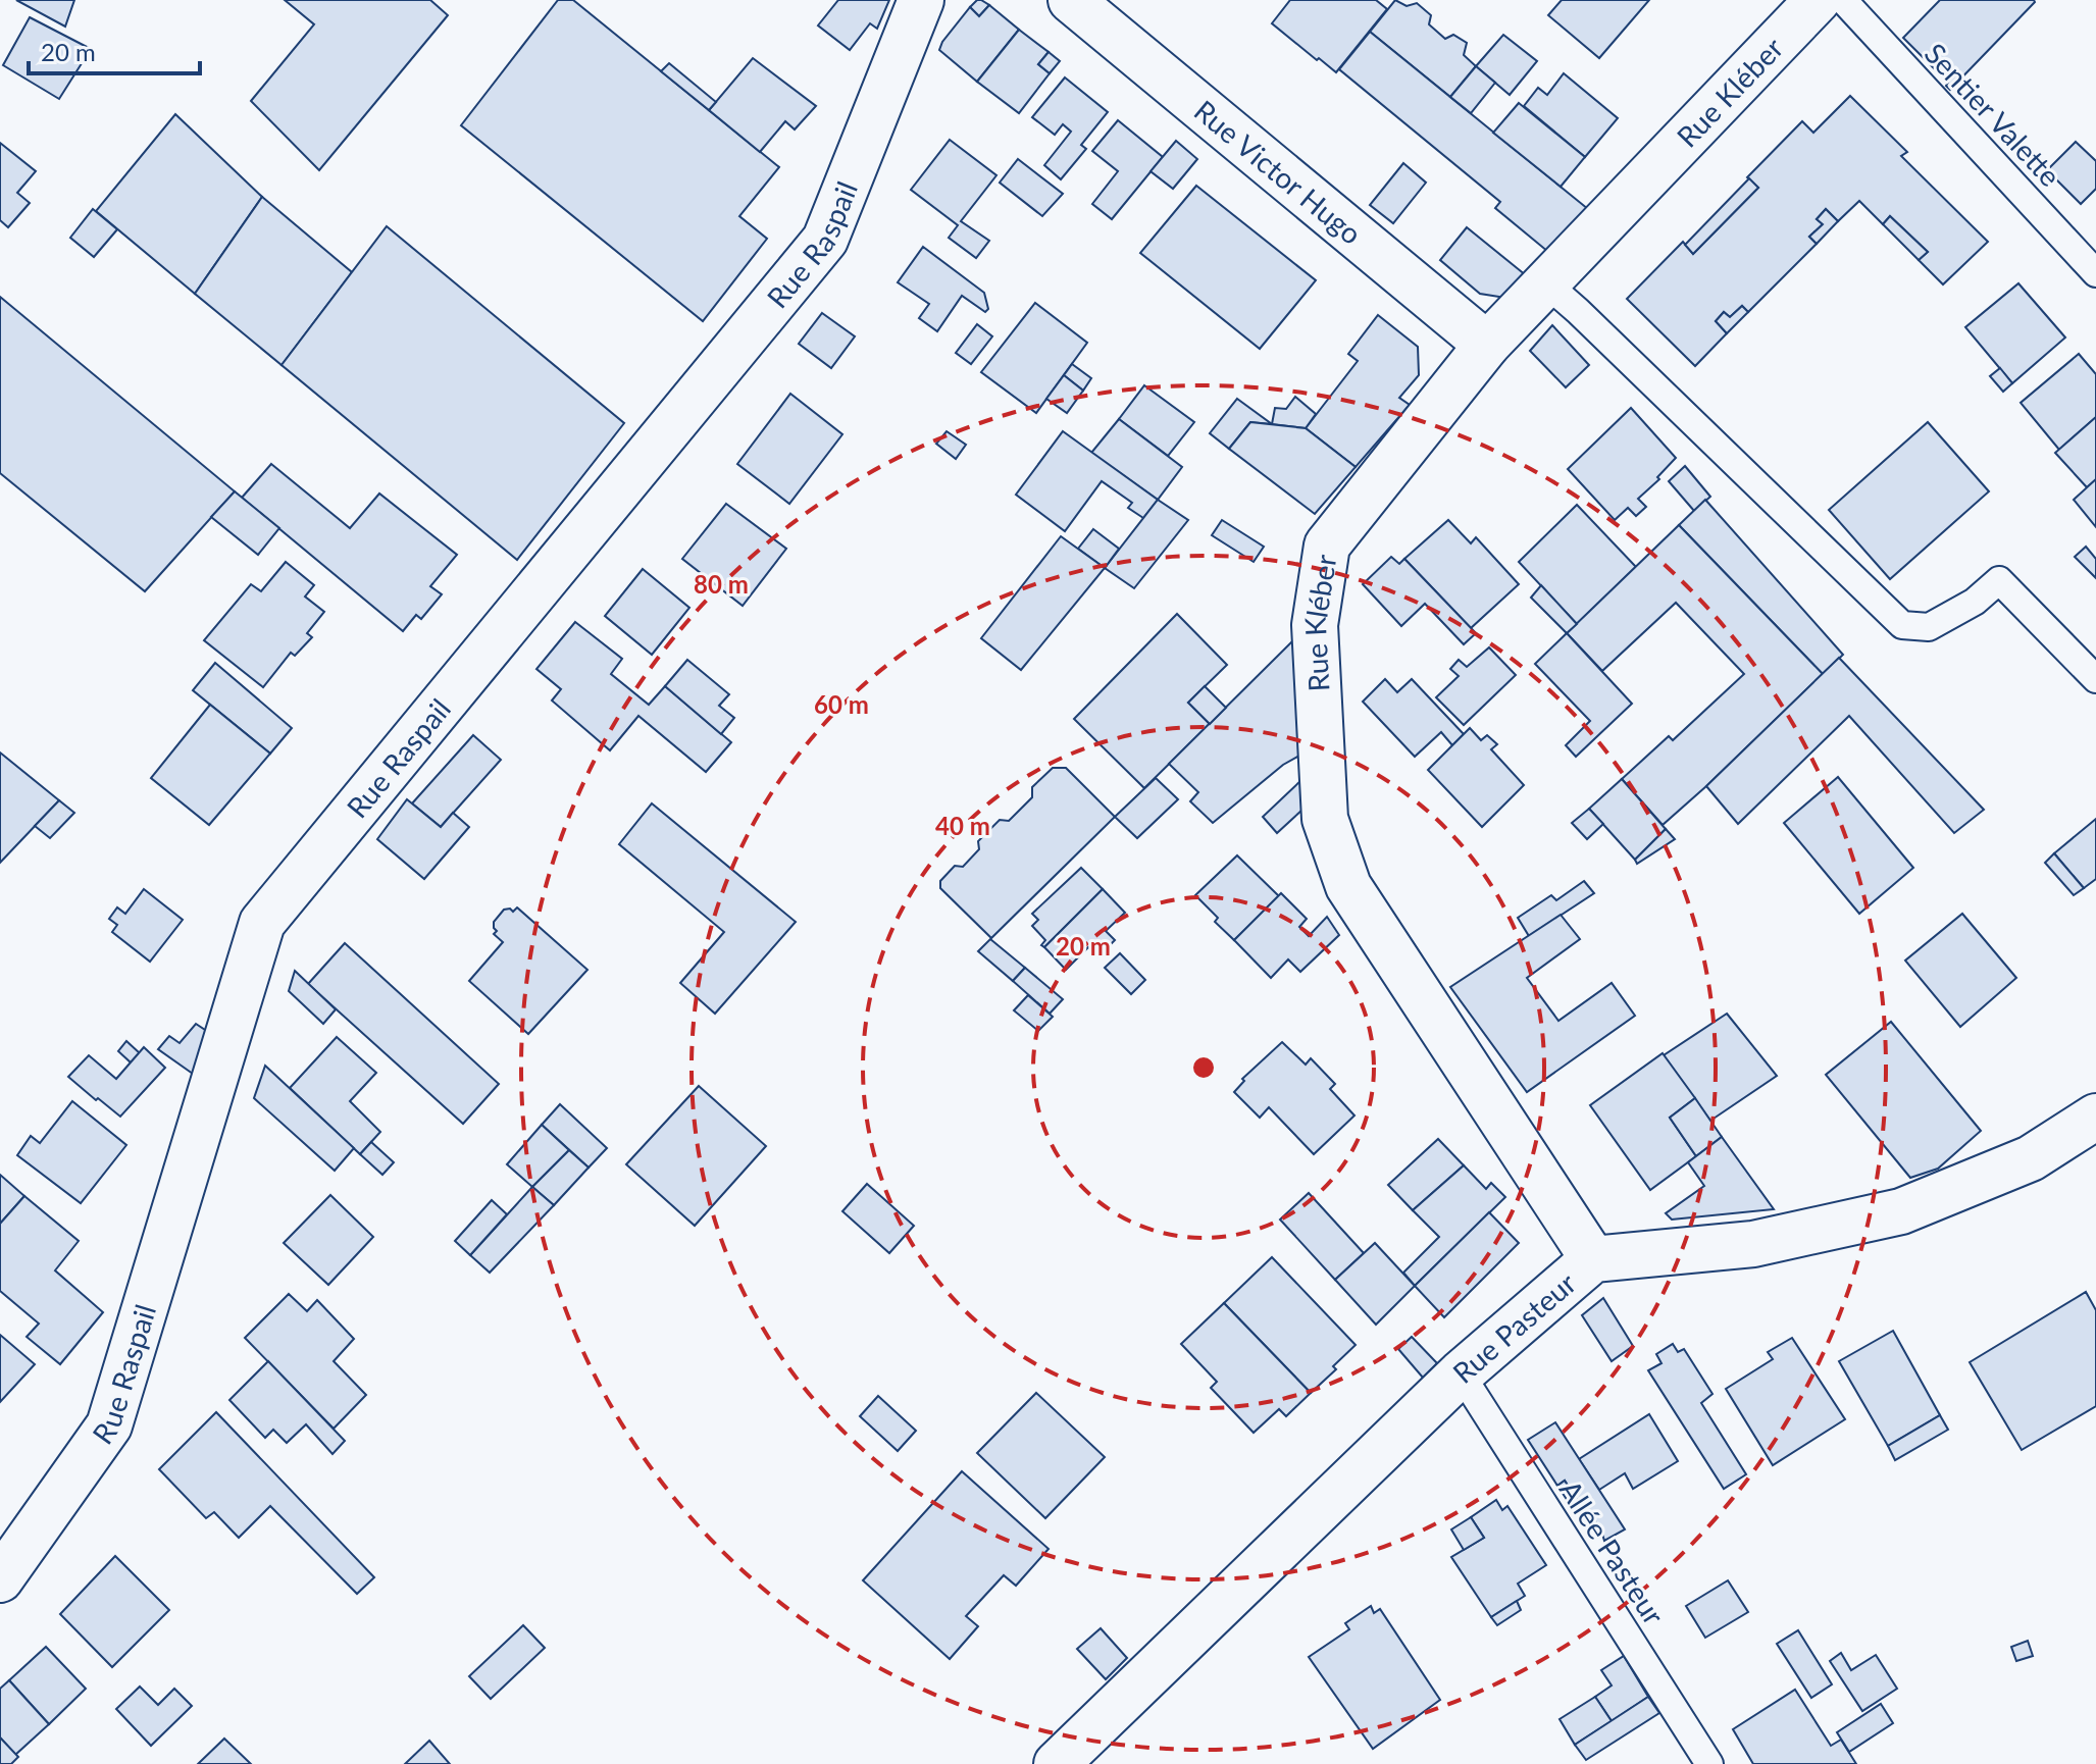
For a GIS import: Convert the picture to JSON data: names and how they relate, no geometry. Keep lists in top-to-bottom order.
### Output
{
  "streets": {
    "street": [
      "Rue Kléber",
      "Rue Victor Hugo",
      "Rue Raspail",
      "Rue Pasteur"
    ],
    "lane": ["Sentier Valette", "Allée Pasteur"]
  },
  "crossings": [
    ["Rue Kléber", "Rue Victor Hugo"],
    ["Rue Kléber", "Rue Pasteur"],
    ["Rue Pasteur", "Allée Pasteur"]
  ],
  "scale_bar": "20 m",
  "rings": [
    "80 m",
    "60 m",
    "40 m",
    "20 m"
  ]
}
